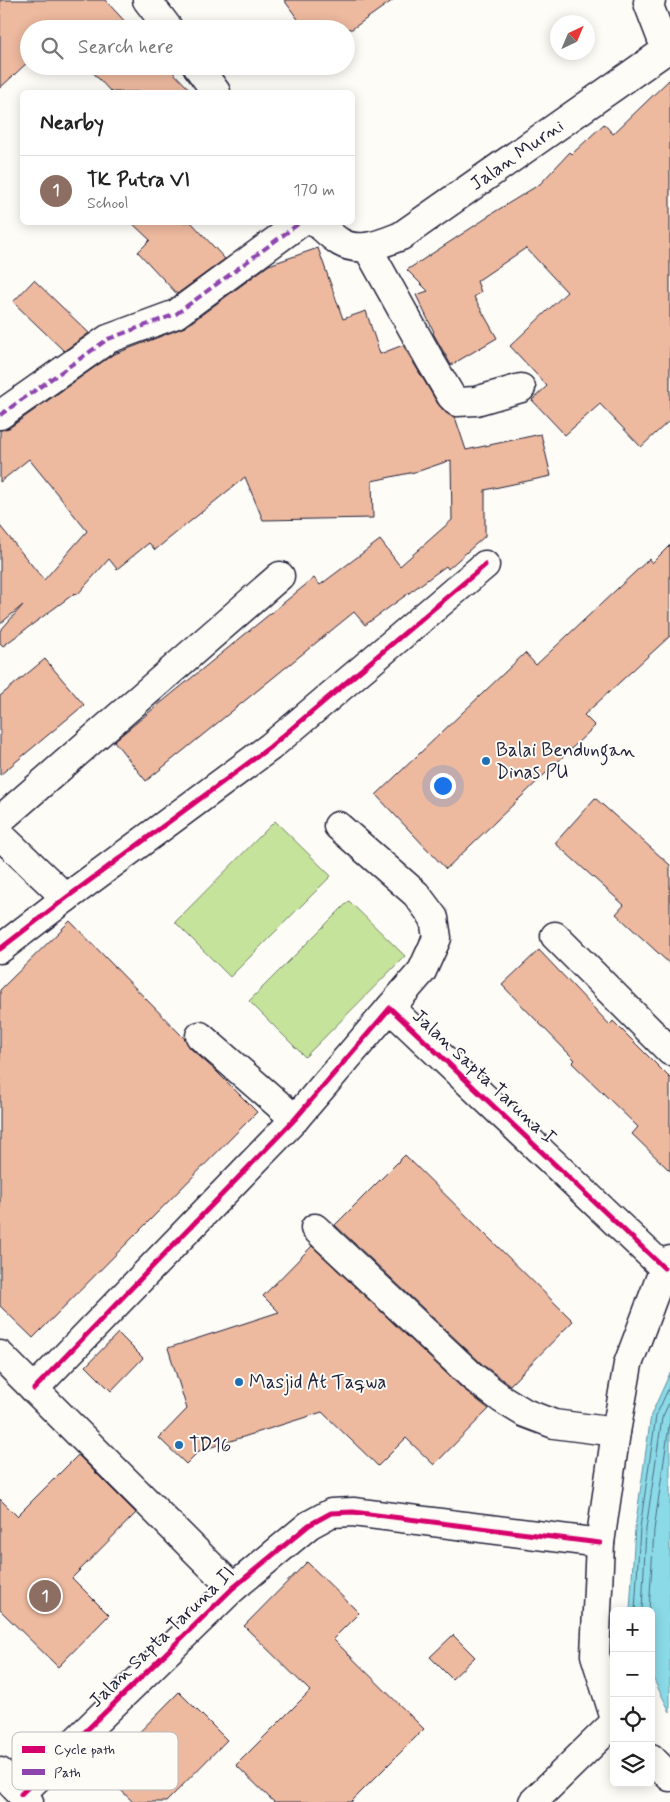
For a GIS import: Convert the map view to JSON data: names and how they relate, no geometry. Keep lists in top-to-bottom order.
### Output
{
  "streets": {
    "street": ["Jalan Murni", "Jalan Sapta Taruna I", "Jalan Sapta Taruna II"]
  },
  "places": ["Balai Bendungan Dinas PU", "Masjid At Taqwa", "TD16"],
  "legend": ["Cycle path", "Path"],
  "north": "top right",
  "page": {
    "search": "Search here",
    "heading": "Nearby",
    "list": [
      {
        "mark": "1",
        "name": "TK Putra VI",
        "note": "School",
        "value": "170 m"
      }
    ],
    "pins": "1",
    "map_buttons": ["+", "−"]
  }
}
